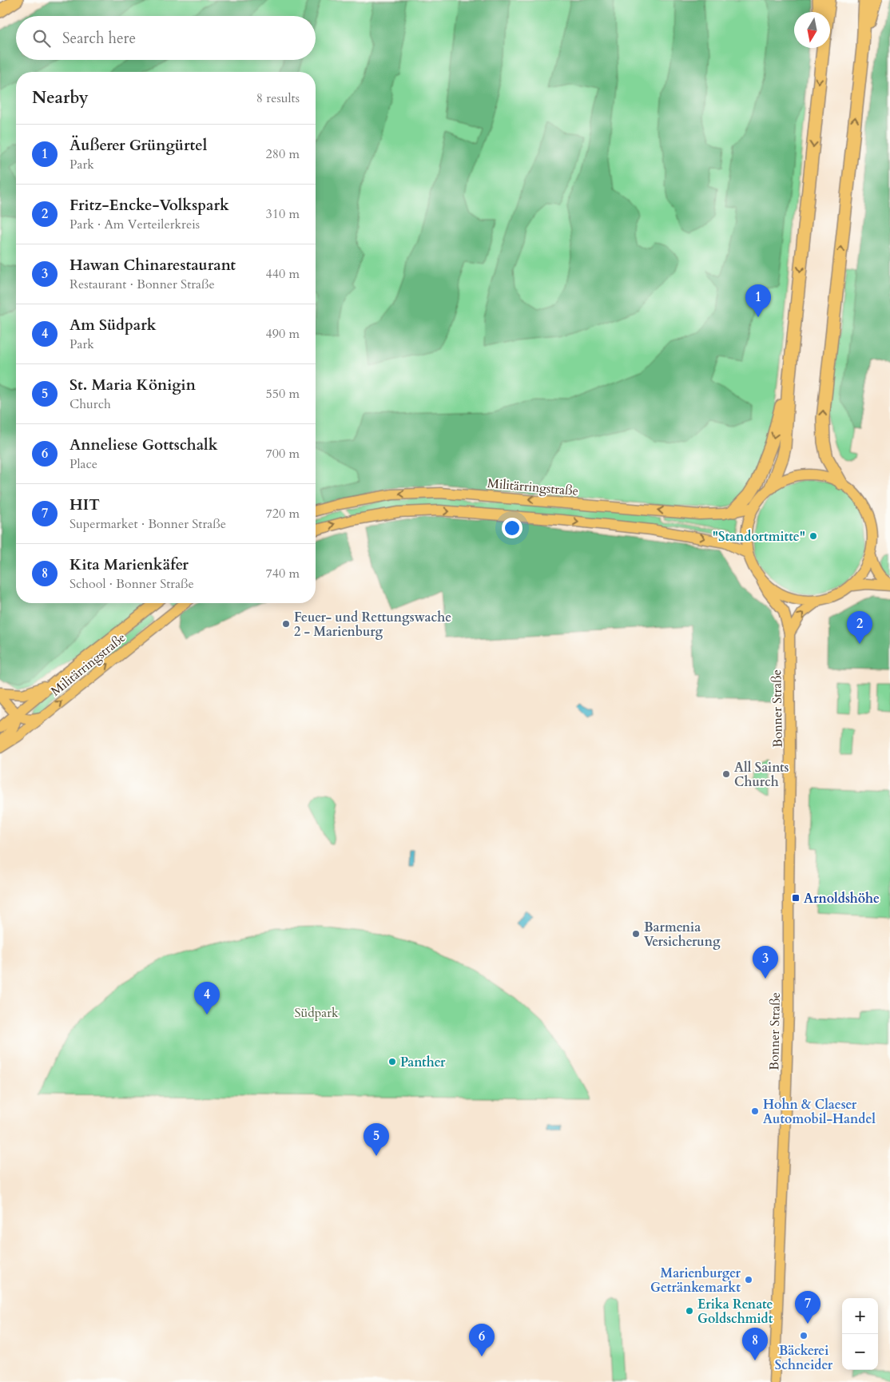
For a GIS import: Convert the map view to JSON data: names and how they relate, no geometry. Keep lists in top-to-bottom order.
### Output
{
  "streets": {
    "main road": ["Militärringstraße", "Bonner Straße"]
  },
  "crossings": [
    ["Militärringstraße", "Bonner Straße"]
  ],
  "parks": ["Südpark"],
  "places": {
    "other": [
      "\"Standortmitte\"",
      "Feuer- und Rettungswache 2 - Marienburg",
      "All Saints Church",
      "Barmenia Versicherung",
      "Panther",
      "Hohn & Claeser Automobil-Handel",
      "Marienburger Getränkemarkt",
      "Erika Renate Goldschmidt",
      "Bäckerei Schneider"
    ],
    "transit": ["Arnoldshöhe"]
  },
  "north": "bottom",
  "page": {
    "search": "Search here",
    "heading": ["Nearby", "8 results"],
    "list": [
      {
        "mark": "1",
        "name": "Äußerer Grüngürtel",
        "note": "Park",
        "value": "280 m"
      },
      {
        "mark": "2",
        "name": "Fritz-Encke-Volkspark",
        "note": "Park · Am Verteilerkreis",
        "value": "310 m"
      },
      {
        "mark": "3",
        "name": "Hawan Chinarestaurant",
        "note": "Restaurant · Bonner Straße",
        "value": "440 m"
      },
      {
        "mark": "4",
        "name": "Am Südpark",
        "note": "Park",
        "value": "490 m"
      },
      {
        "mark": "5",
        "name": "St. Maria Königin",
        "note": "Church",
        "value": "550 m"
      },
      {
        "mark": "6",
        "name": "Anneliese Gottschalk",
        "note": "Place",
        "value": "700 m"
      },
      {
        "mark": "7",
        "name": "HIT",
        "note": "Supermarket · Bonner Straße",
        "value": "720 m"
      },
      {
        "mark": "8",
        "name": "Kita Marienkäfer",
        "note": "School · Bonner Straße",
        "value": "740 m"
      }
    ],
    "pins": [
      "1",
      "2",
      "3",
      "4",
      "5",
      "7",
      "6",
      "8"
    ],
    "map_buttons": ["+", "−"]
  }
}
